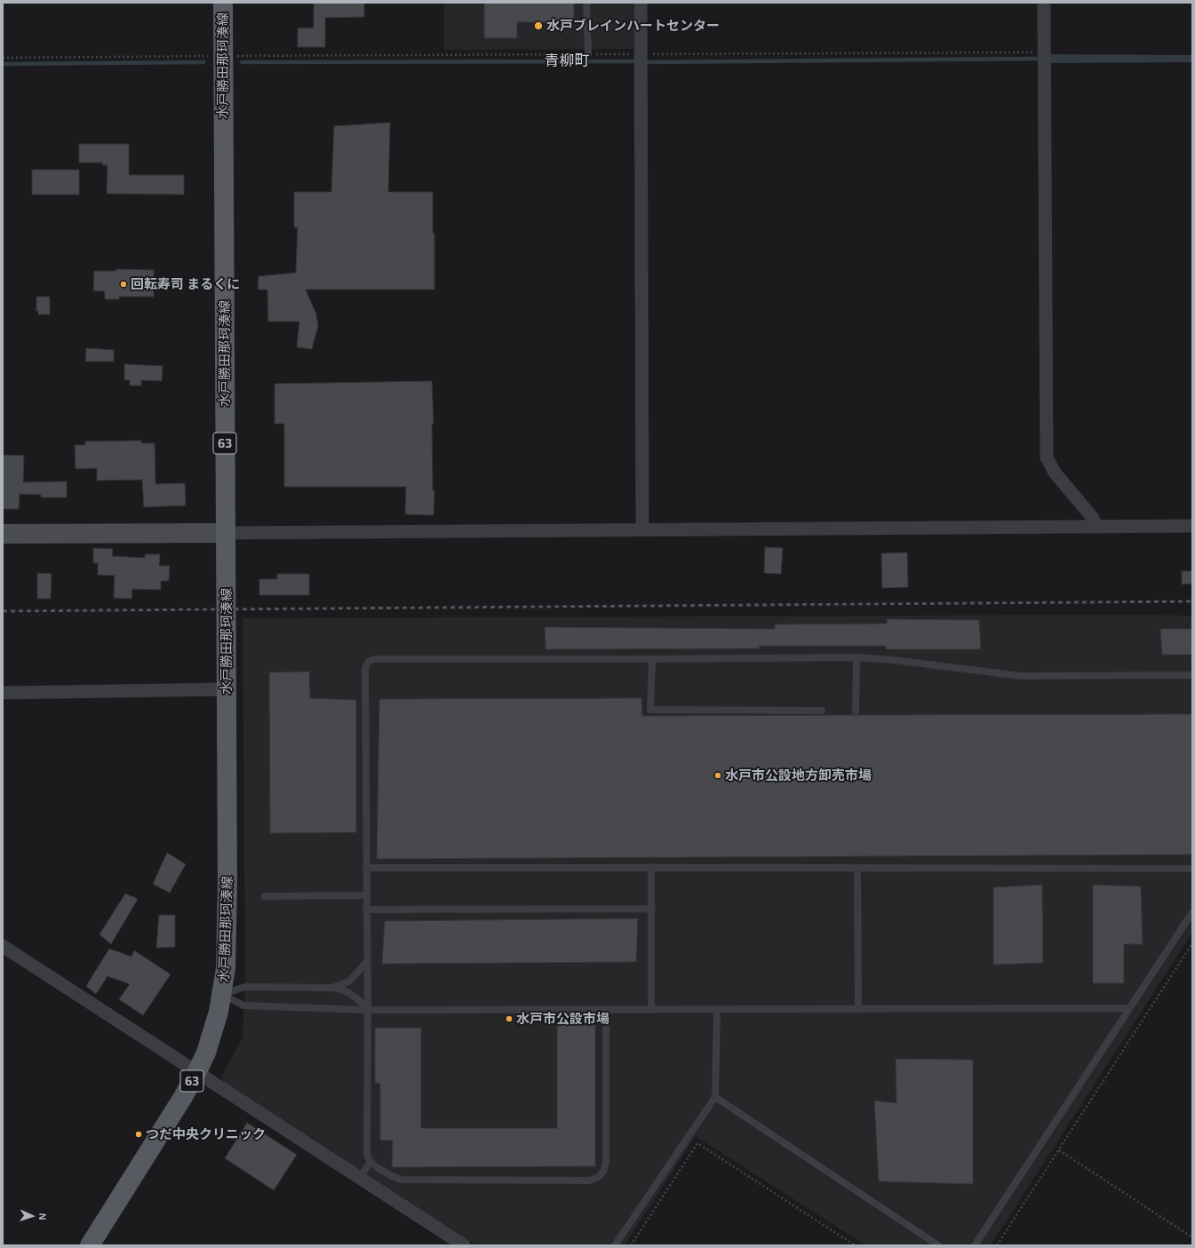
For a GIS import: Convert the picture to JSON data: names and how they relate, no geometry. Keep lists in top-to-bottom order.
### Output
{
  "streets": {
    "main road": ["水戸勝田那珂湊線", "63"]
  },
  "districts": ["青柳町"],
  "places": [
    "水戸ブレインハートセンター",
    "回転寿司 まるくに",
    "水戸市公設地方卸売市場",
    "水戸市公設市場",
    "つだ中央クリニック"
  ],
  "north": "right"
}
